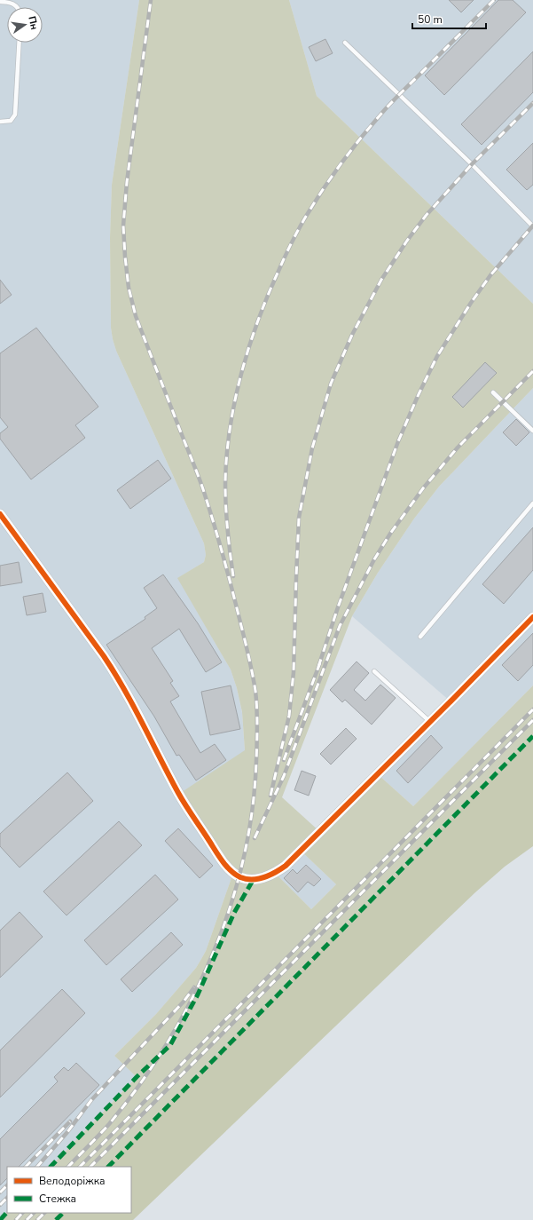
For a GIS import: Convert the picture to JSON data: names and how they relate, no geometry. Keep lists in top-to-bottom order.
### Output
{
  "legend": ["Велодоріжка", "Стежка"],
  "scale_bar": "50 m",
  "north": "right"
}
